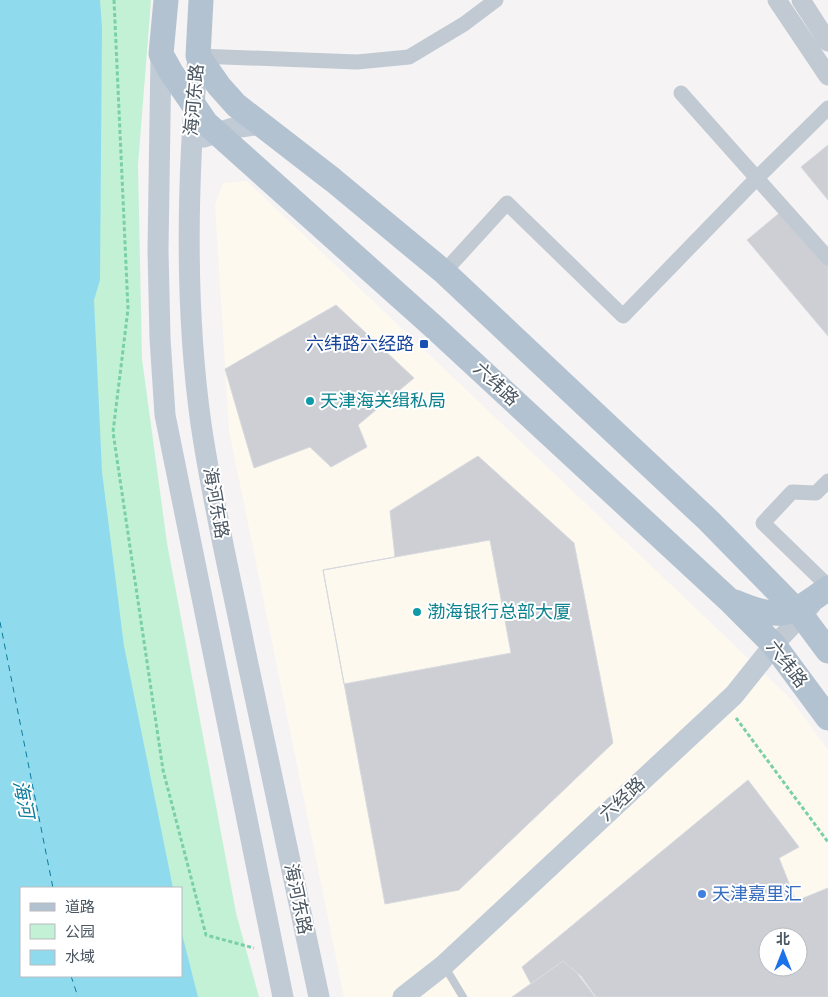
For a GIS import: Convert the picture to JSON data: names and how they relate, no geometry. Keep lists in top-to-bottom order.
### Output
{
  "streets": {
    "main road": ["海河东路", "六纬路", "六经路"]
  },
  "crossings": [
    ["海河东路", "六纬路"],
    ["六纬路", "六经路"]
  ],
  "water": ["海河"],
  "places": {
    "transit": ["六纬路六经路"],
    "other": ["天津海关缉私局", "渤海银行总部大厦", "天津嘉里汇"]
  },
  "legend": ["道路", "公园", "水域"],
  "north": "top"
}
